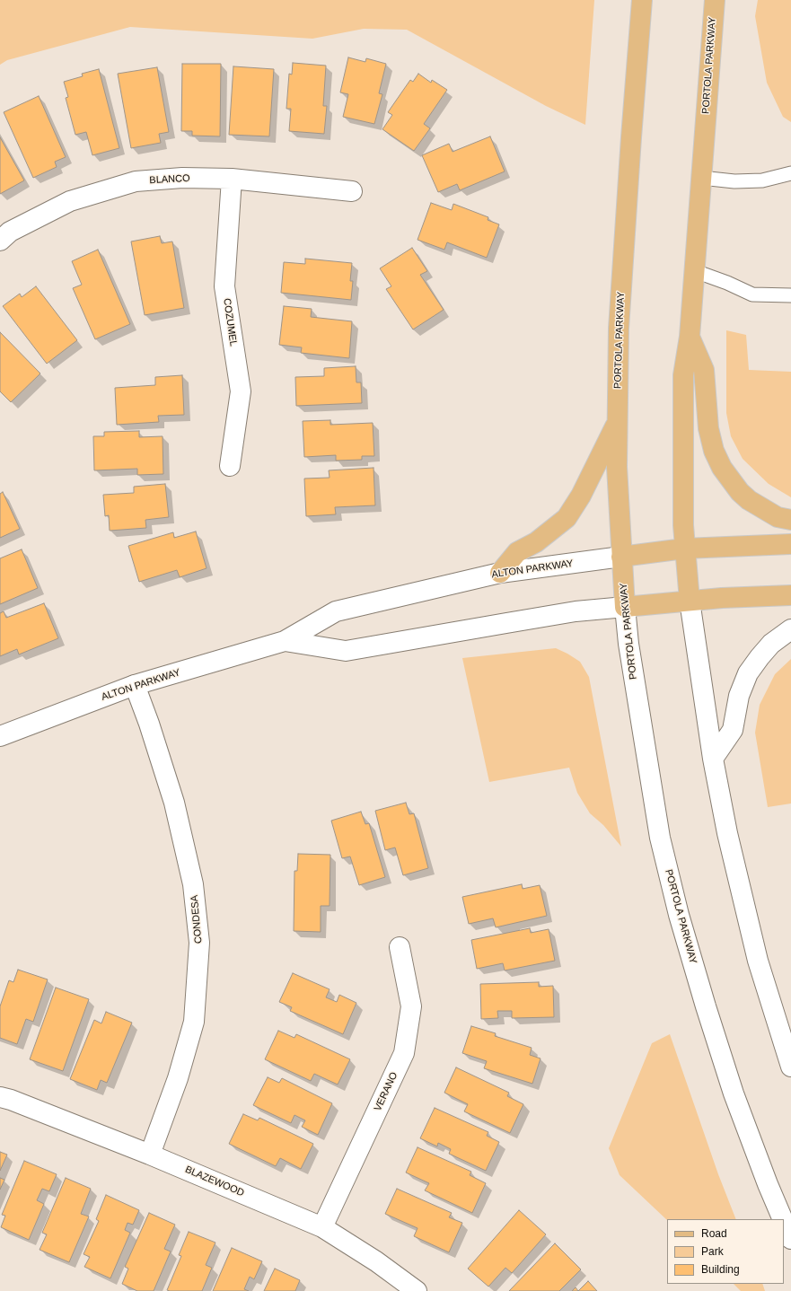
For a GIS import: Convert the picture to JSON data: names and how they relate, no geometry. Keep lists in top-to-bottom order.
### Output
{
  "streets": {
    "main road": ["PORTOLA PARKWAY", "ALTON PARKWAY"],
    "street": [
      "BLANCO",
      "COZUMEL",
      "CONDESA",
      "VERANO",
      "BLAZEWOOD"
    ]
  },
  "crossings": [
    ["PORTOLA PARKWAY", "ALTON PARKWAY"],
    ["BLANCO", "COZUMEL"],
    ["ALTON PARKWAY", "CONDESA"],
    ["CONDESA", "BLAZEWOOD"],
    ["VERANO", "BLAZEWOOD"]
  ],
  "legend": ["Road", "Park", "Building"]
}
